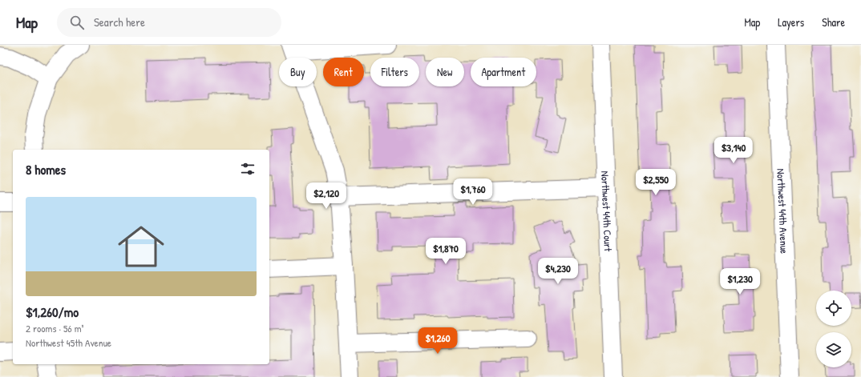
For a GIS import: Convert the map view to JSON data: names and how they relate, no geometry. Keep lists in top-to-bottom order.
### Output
{
  "streets": {
    "street": ["Northwest 44th Court", "Northwest 44th Avenue"]
  },
  "page": {
    "header": "Map",
    "search": "Search here",
    "nav": ["Map", "Layers", "Share"],
    "chip": [
      "Buy",
      "Rent",
      "Filters",
      "New",
      "Apartment"
    ],
    "price": [
      "$3,140",
      "$2,550",
      "$1,760",
      "$2,120",
      "$1,870",
      "$4,230",
      "$1,230",
      "$1,260"
    ],
    "heading": "8 homes",
    "list": [
      {
        "name": "$1,260/mo",
        "note": "2 rooms · 56 m² · Northwest 45th Avenue"
      }
    ]
  }
}
